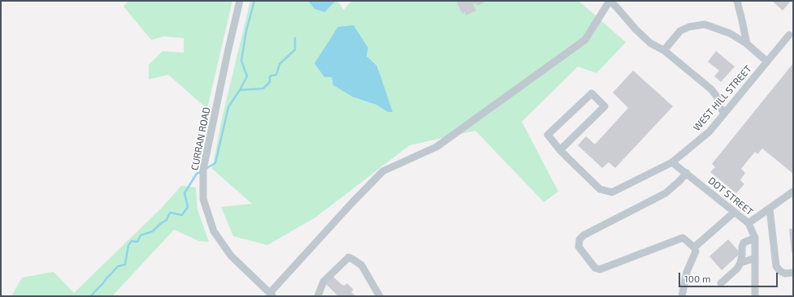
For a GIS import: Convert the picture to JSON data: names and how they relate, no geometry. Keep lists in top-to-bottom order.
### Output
{
  "streets": {
    "street": ["WEST HILL STREET", "CURRAN ROAD", "DOT STREET"]
  },
  "crossings": [
    ["WEST HILL STREET", "DOT STREET"]
  ],
  "scale_bar": "100 m"
}
